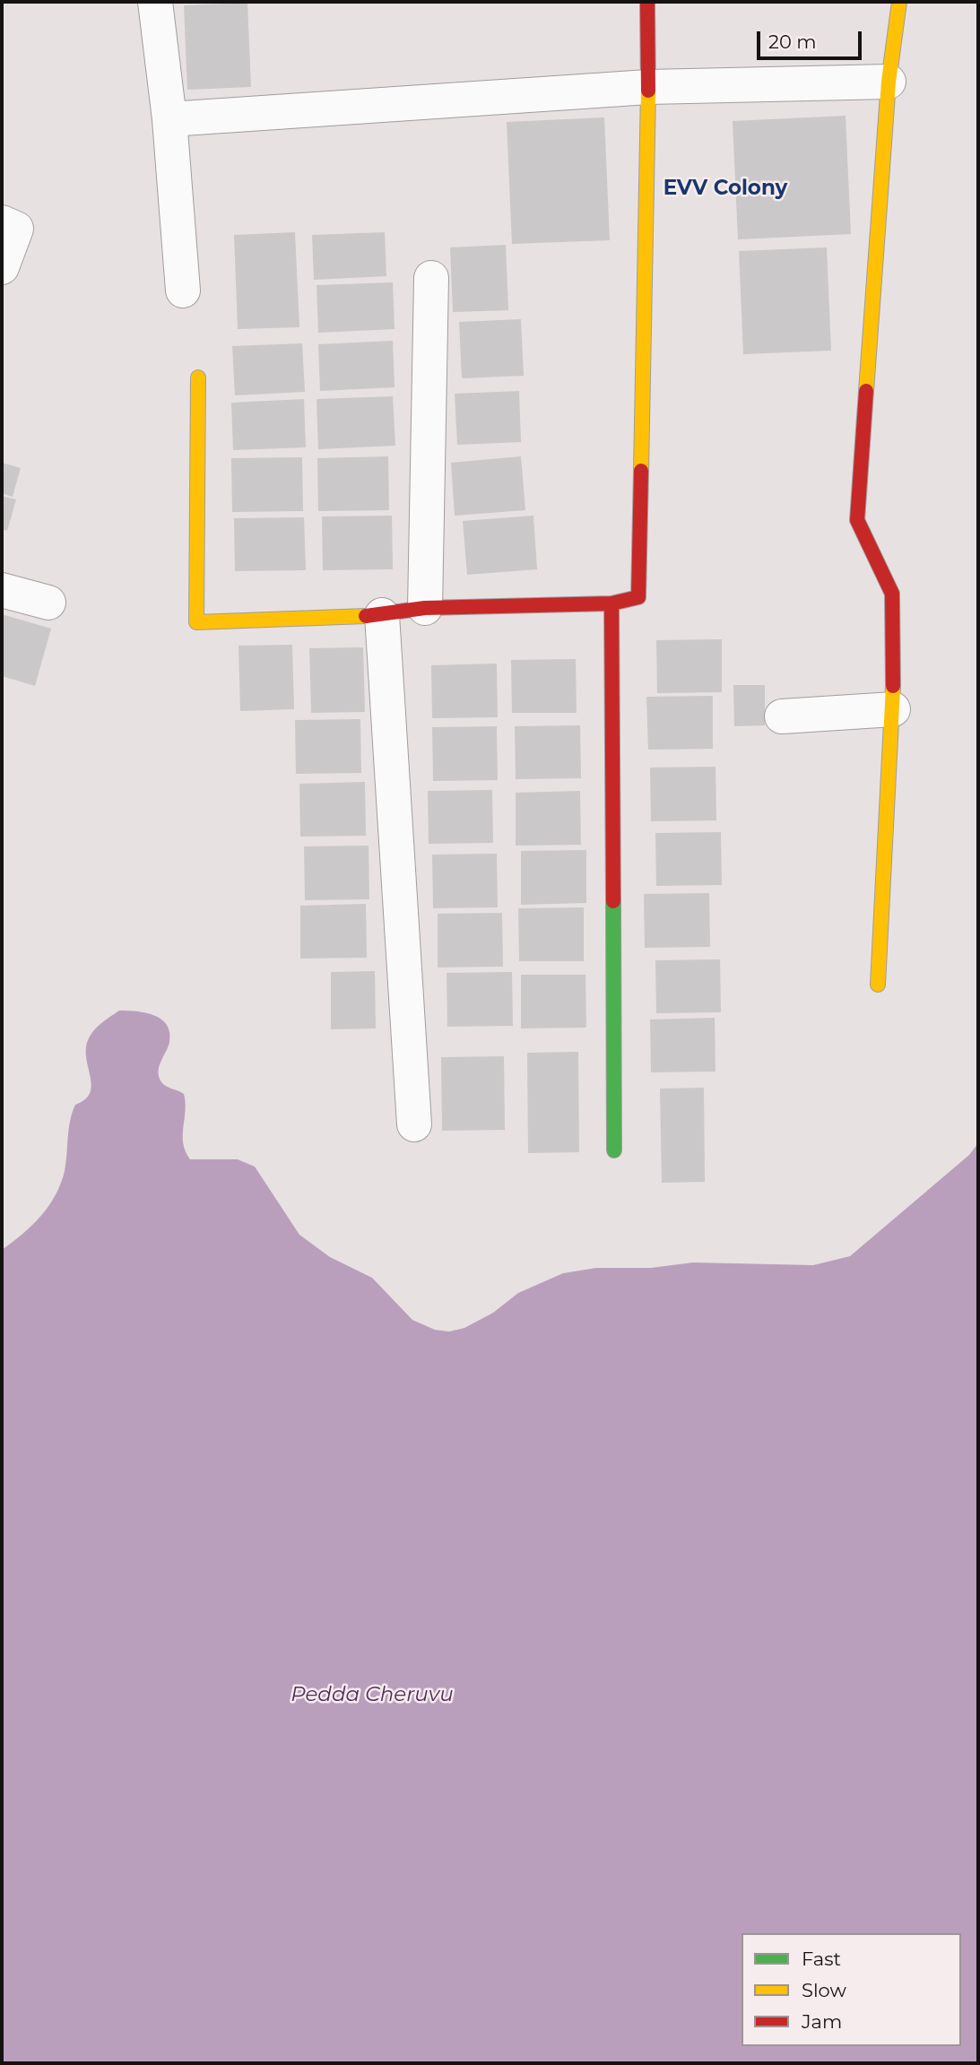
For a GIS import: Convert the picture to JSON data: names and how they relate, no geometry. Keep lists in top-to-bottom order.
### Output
{
  "districts": ["EVV Colony"],
  "water": ["Pedda Cheruvu"],
  "legend": ["Fast", "Slow", "Jam"],
  "scale_bar": "20 m"
}
